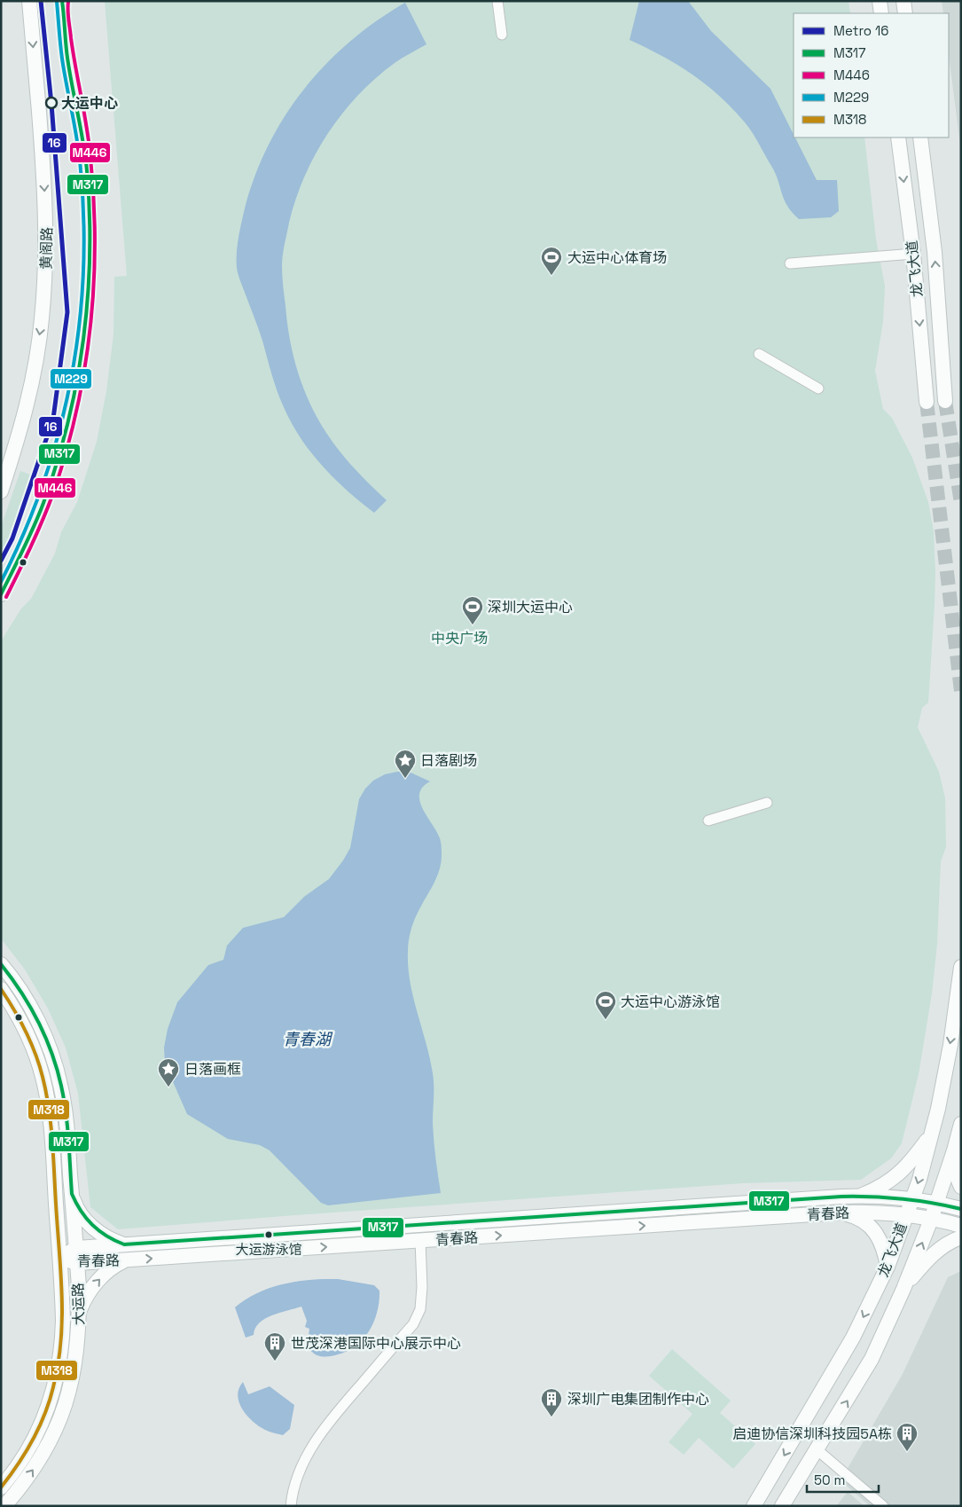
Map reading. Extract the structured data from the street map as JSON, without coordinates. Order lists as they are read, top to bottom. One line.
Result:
{"streets":{"street":["黄阁路","龙飞大道","青春路","大运路"]},"crossings":[["龙飞大道","青春路"],["青春路","大运路"]],"water":["青春湖"],"parks":["中央广场"],"places":{"other":["大运中心","大运游泳馆"],"sports":["大运中心体育场","深圳大运中心","大运中心游泳馆"],"place":["日落剧场","日落画框"],"building":["世茂深港国际中心展示中心","深圳广电集团制作中心","启迪协信深圳科技园5A栋"]},"lines":["metro line 16","transit line M317","transit line M446","transit line M229","transit line M318"],"legend":["Metro 16","M317","M446","M229","M318"],"scale_bar":"50 m"}
